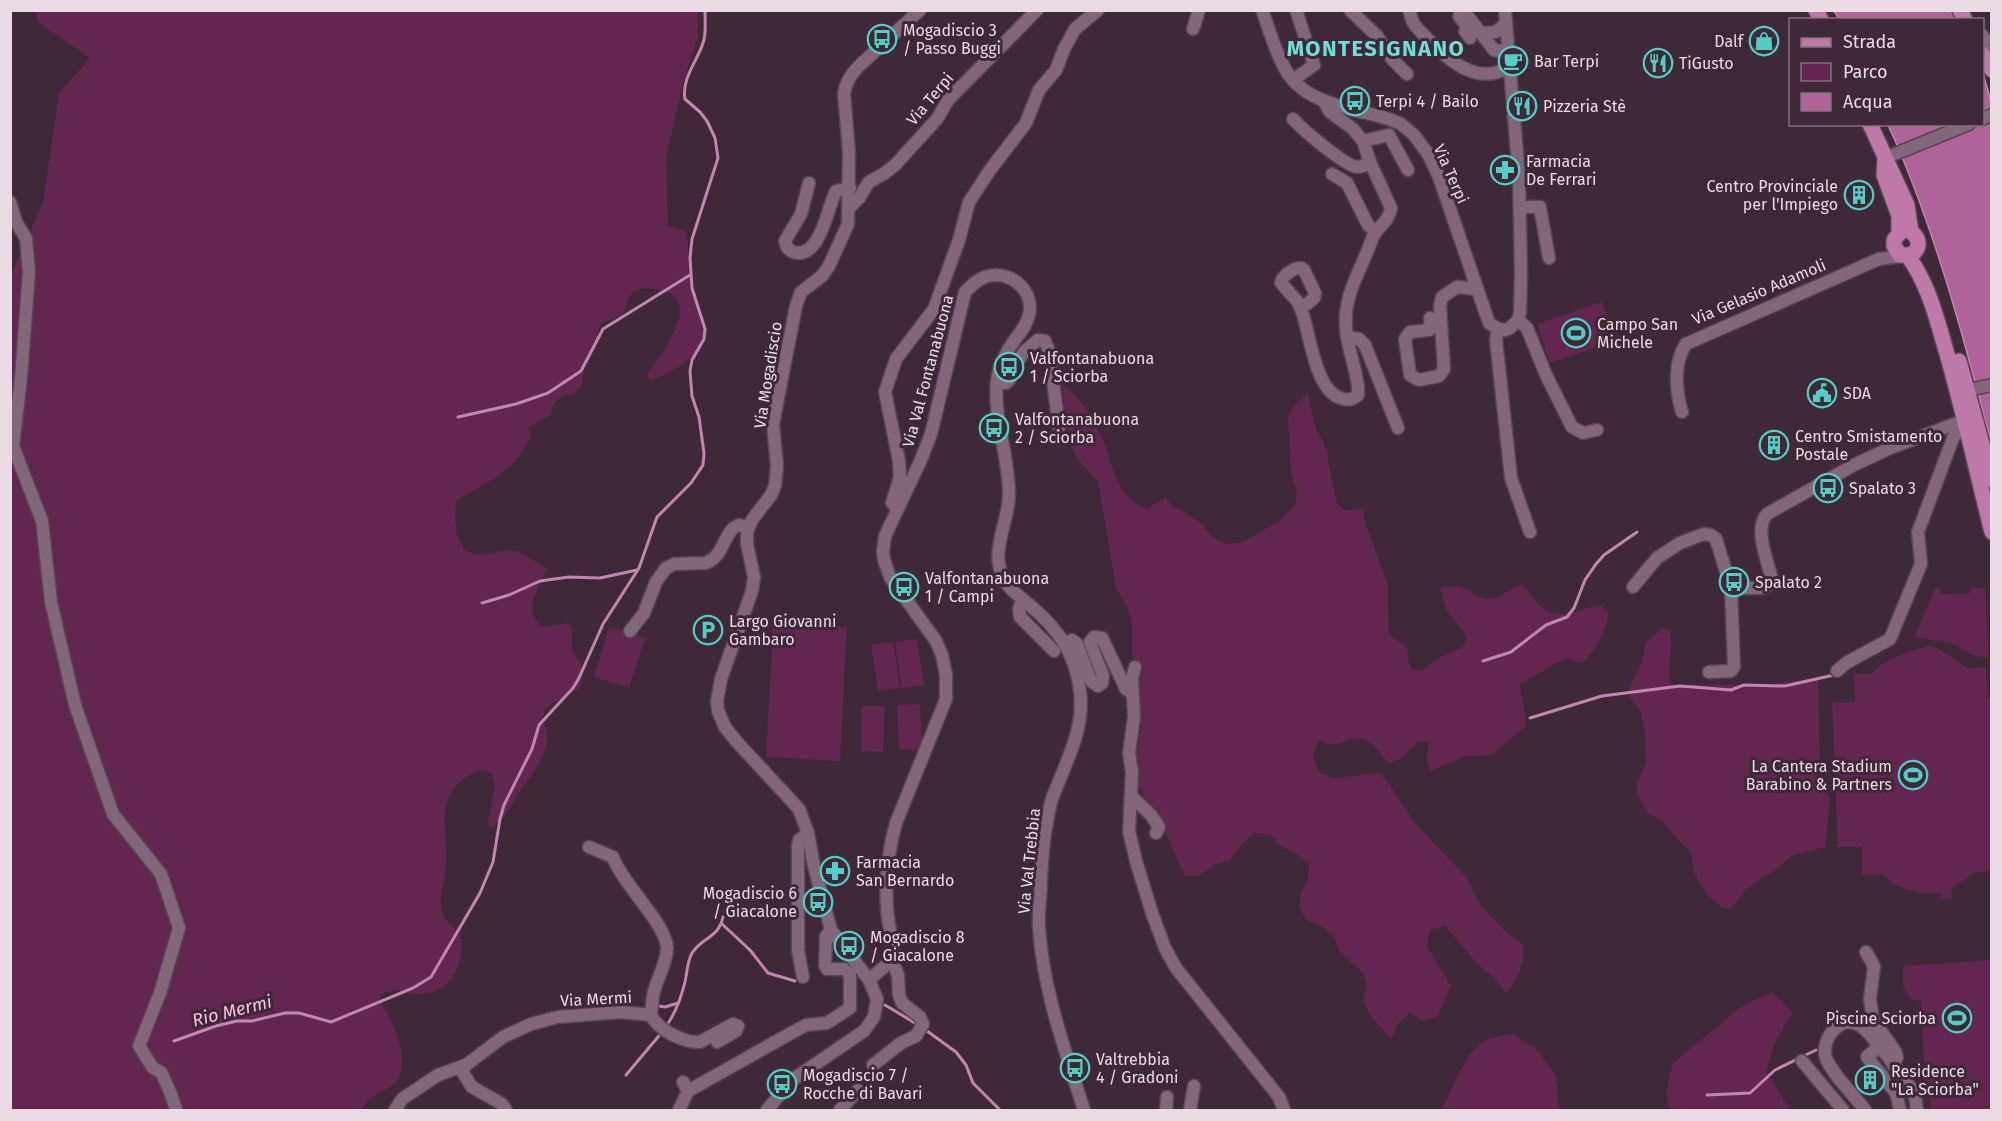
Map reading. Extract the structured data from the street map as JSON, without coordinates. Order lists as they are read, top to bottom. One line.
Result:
{"streets":{"street":["Via Terpi","Via Gelasio Adamoli","Via Val Fontanabuona","Via Mogadiscio","Via Val Trebbia","Via Mermi"]},"crossings":[["Via Terpi","Via Mogadiscio"],["Via Val Fontanabuona","Via Val Trebbia"]],"districts":["MONTESIGNANO"],"water":["Rio Mermi"],"places":{"bus stop":["Mogadiscio 3 / Passo Buggi","Terpi 4 / Bailo","Valfontanabuona 1 / Sciorba","Valfontanabuona 2 / Sciorba","Spalato 3","Spalato 2","Valfontanabuona 1 / Campi","Mogadiscio 6 / Giacalone","Mogadiscio 8 / Giacalone","Valtrebbia 4 / Gradoni","Mogadiscio 7 / Rocche di Bavari"],"shop":["Dalf"],"cafe":["Bar Terpi"],"restaurant":["TiGusto","Pizzeria Stè"],"pharmacy":["Farmacia De Ferrari","Farmacia San Bernardo"],"building":["Centro Provinciale per l'Impiego","Centro Smistamento Postale","Residence \"La Sciorba\""],"sports":["Campo San Michele","La Cantera Stadium Barabino & Partners","Piscine Sciorba"],"public building":["SDA"],"parking":["Largo Giovanni Gambaro"]},"legend":["Strada","Parco","Acqua"]}
